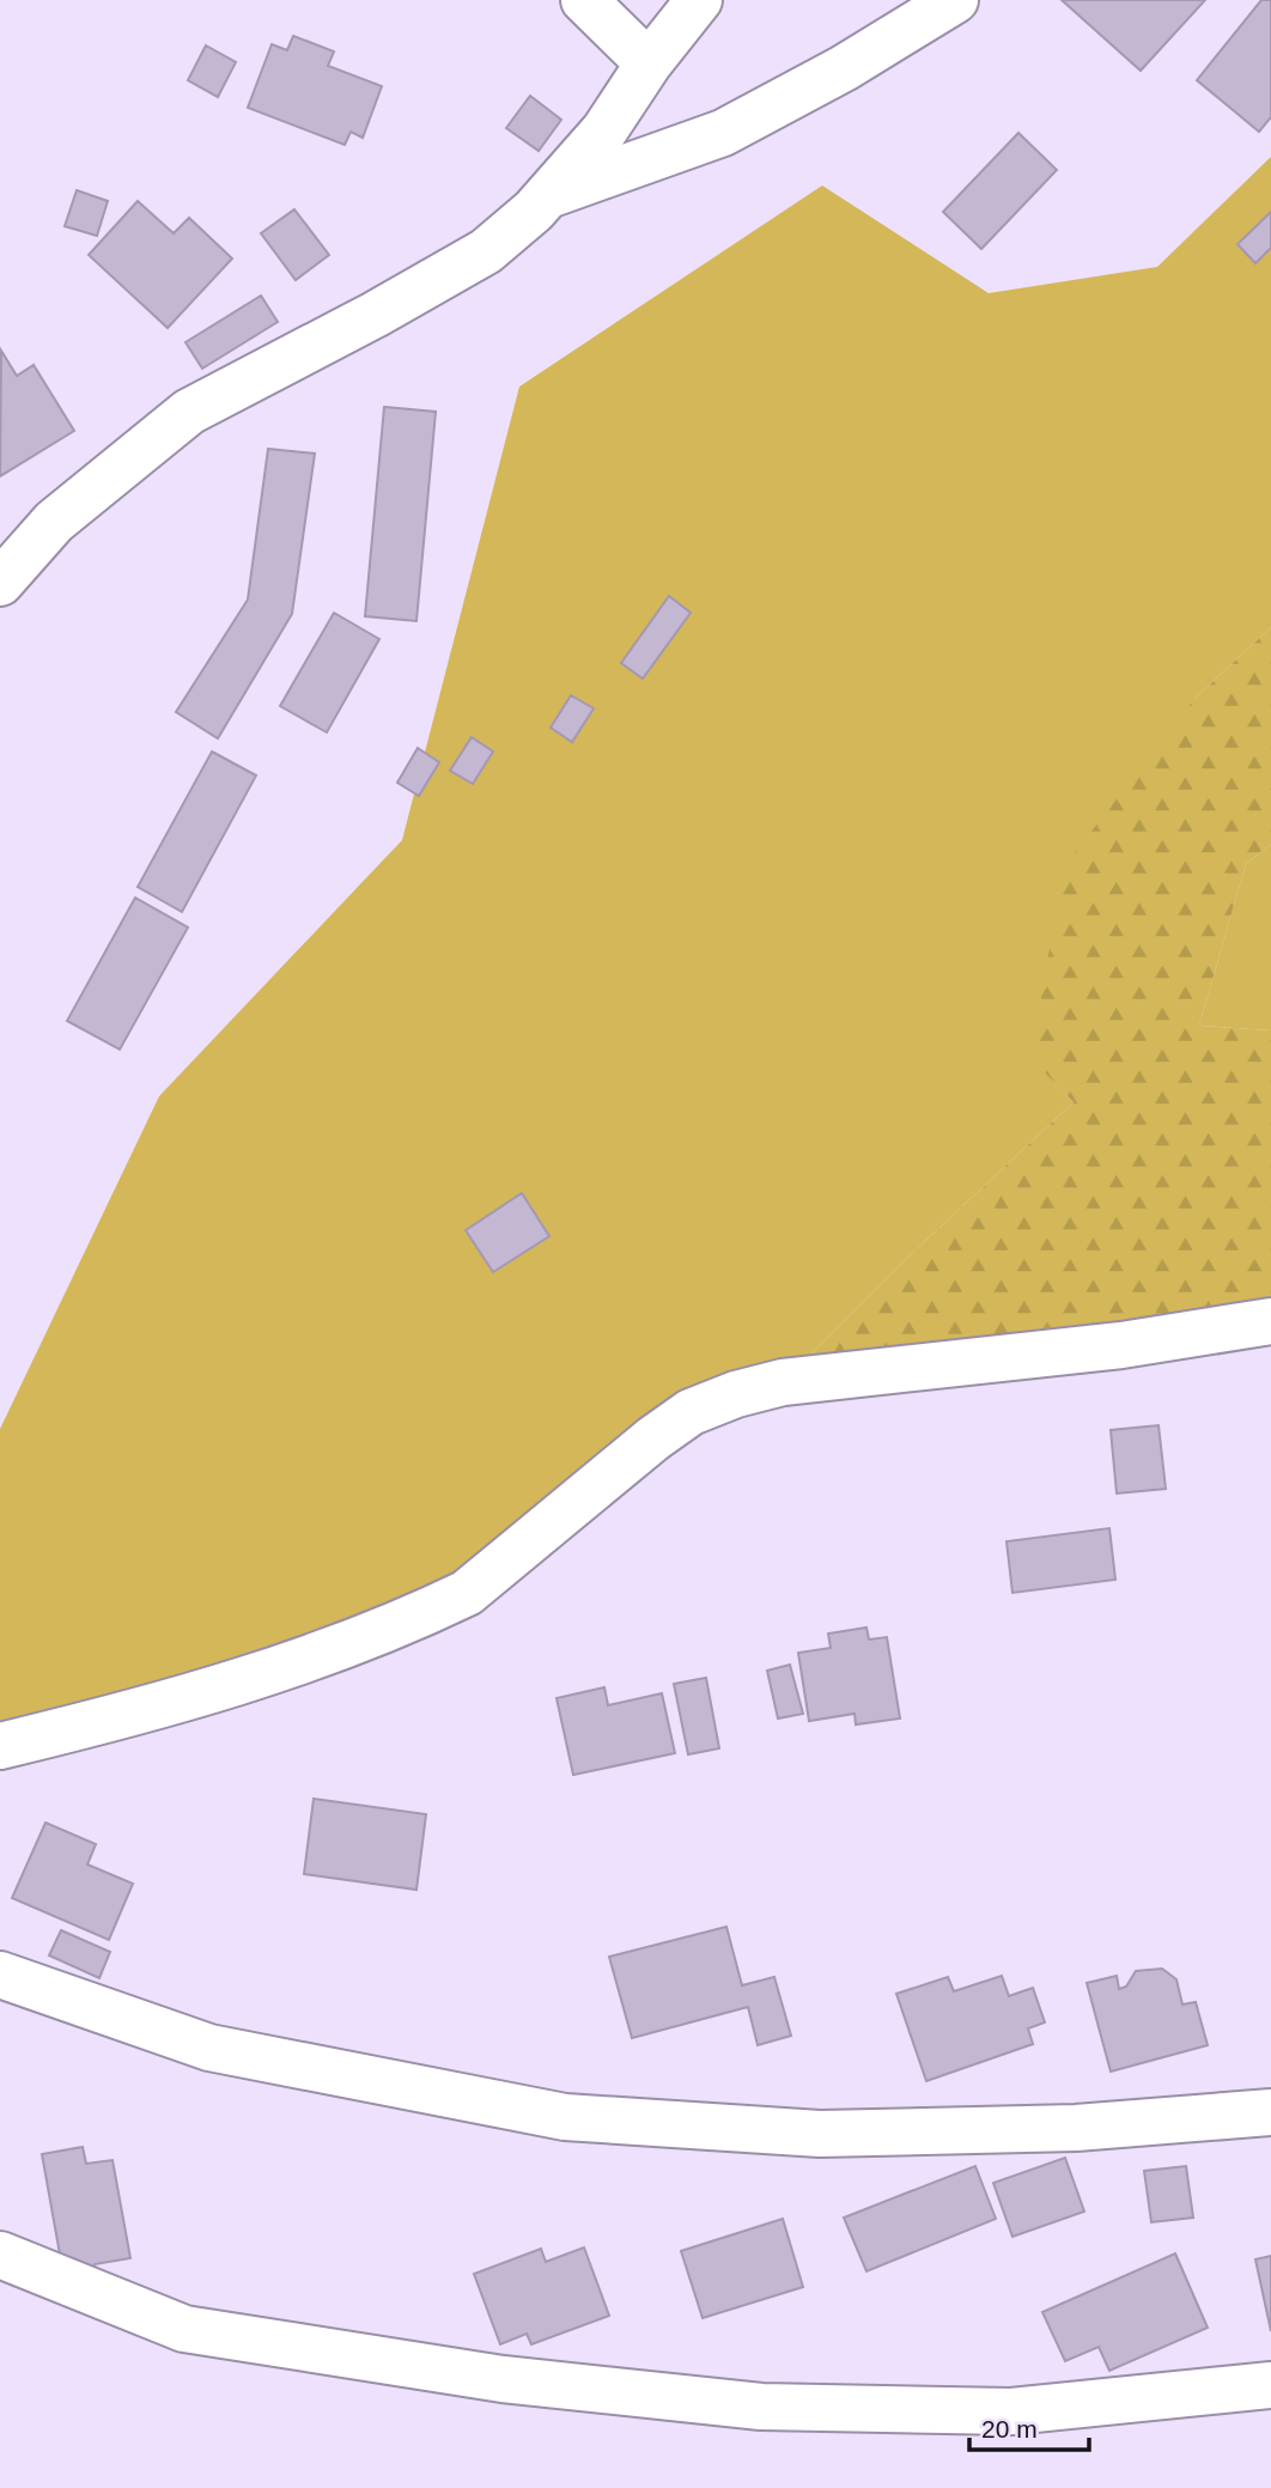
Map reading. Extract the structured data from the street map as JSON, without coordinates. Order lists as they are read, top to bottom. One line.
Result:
{"scale_bar":"20 m"}
